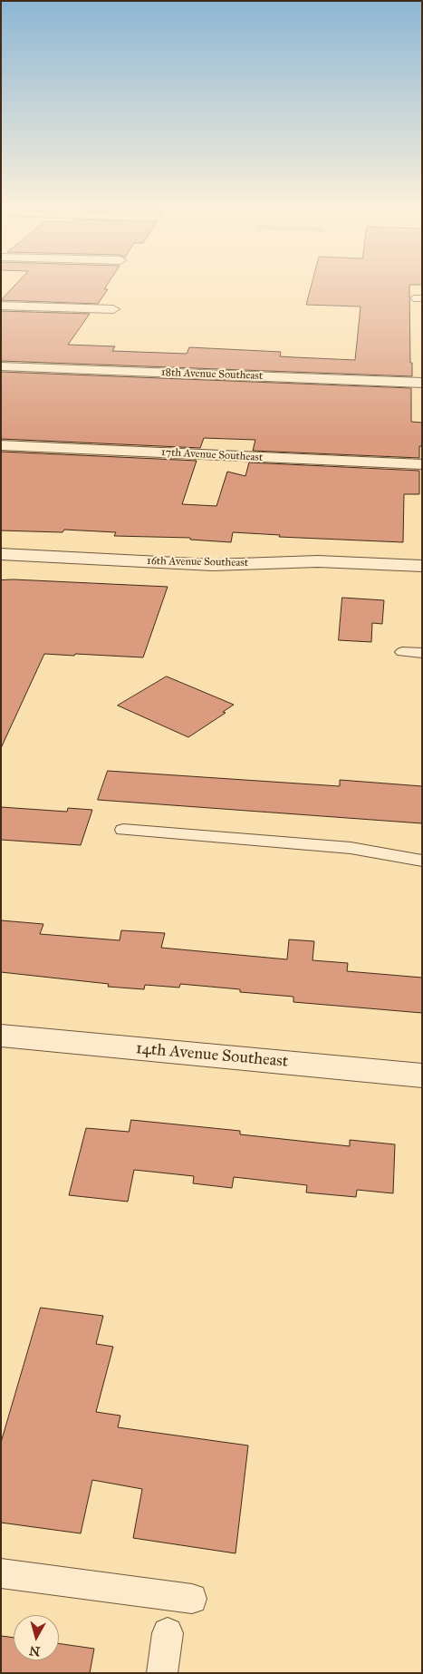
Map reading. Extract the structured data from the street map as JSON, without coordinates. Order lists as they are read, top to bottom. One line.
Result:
{"streets":{"street":["18th Avenue Southeast","17th Avenue Southeast","16th Avenue Southeast","14th Avenue Southeast"]},"north":"bottom"}
